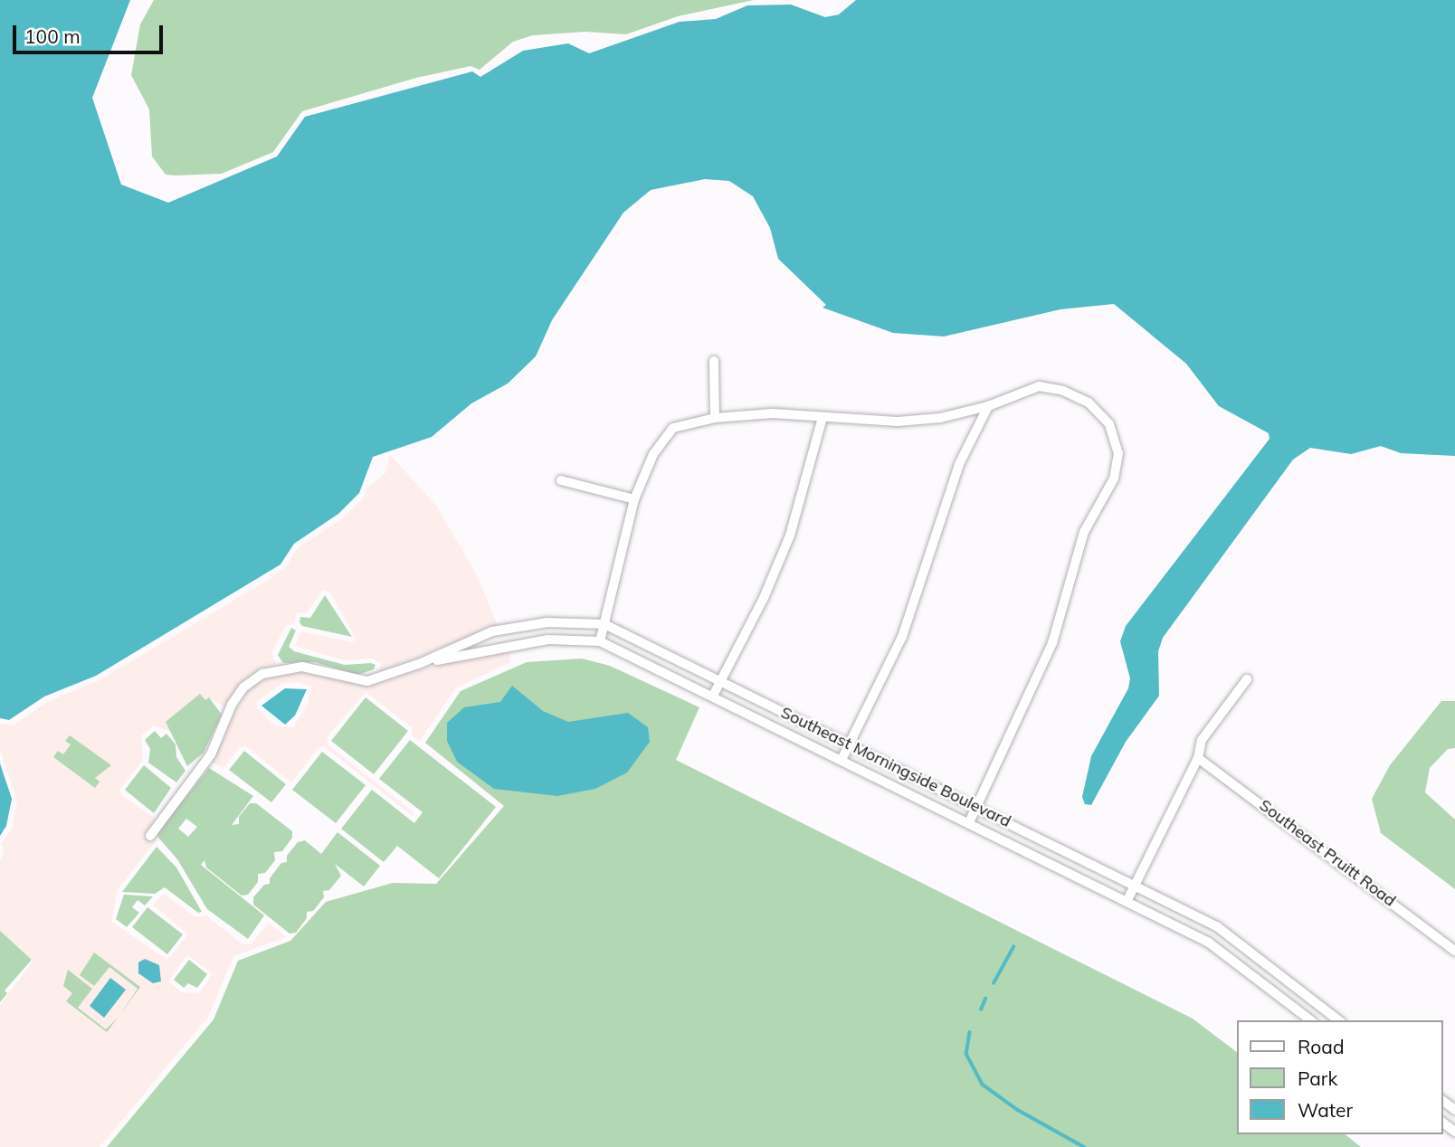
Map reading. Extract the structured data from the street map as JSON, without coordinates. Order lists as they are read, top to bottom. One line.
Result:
{"streets":{"street":["Southeast Morningside Boulevard","Southeast Pruitt Road"]},"legend":["Road","Park","Water"],"scale_bar":"100 m"}
